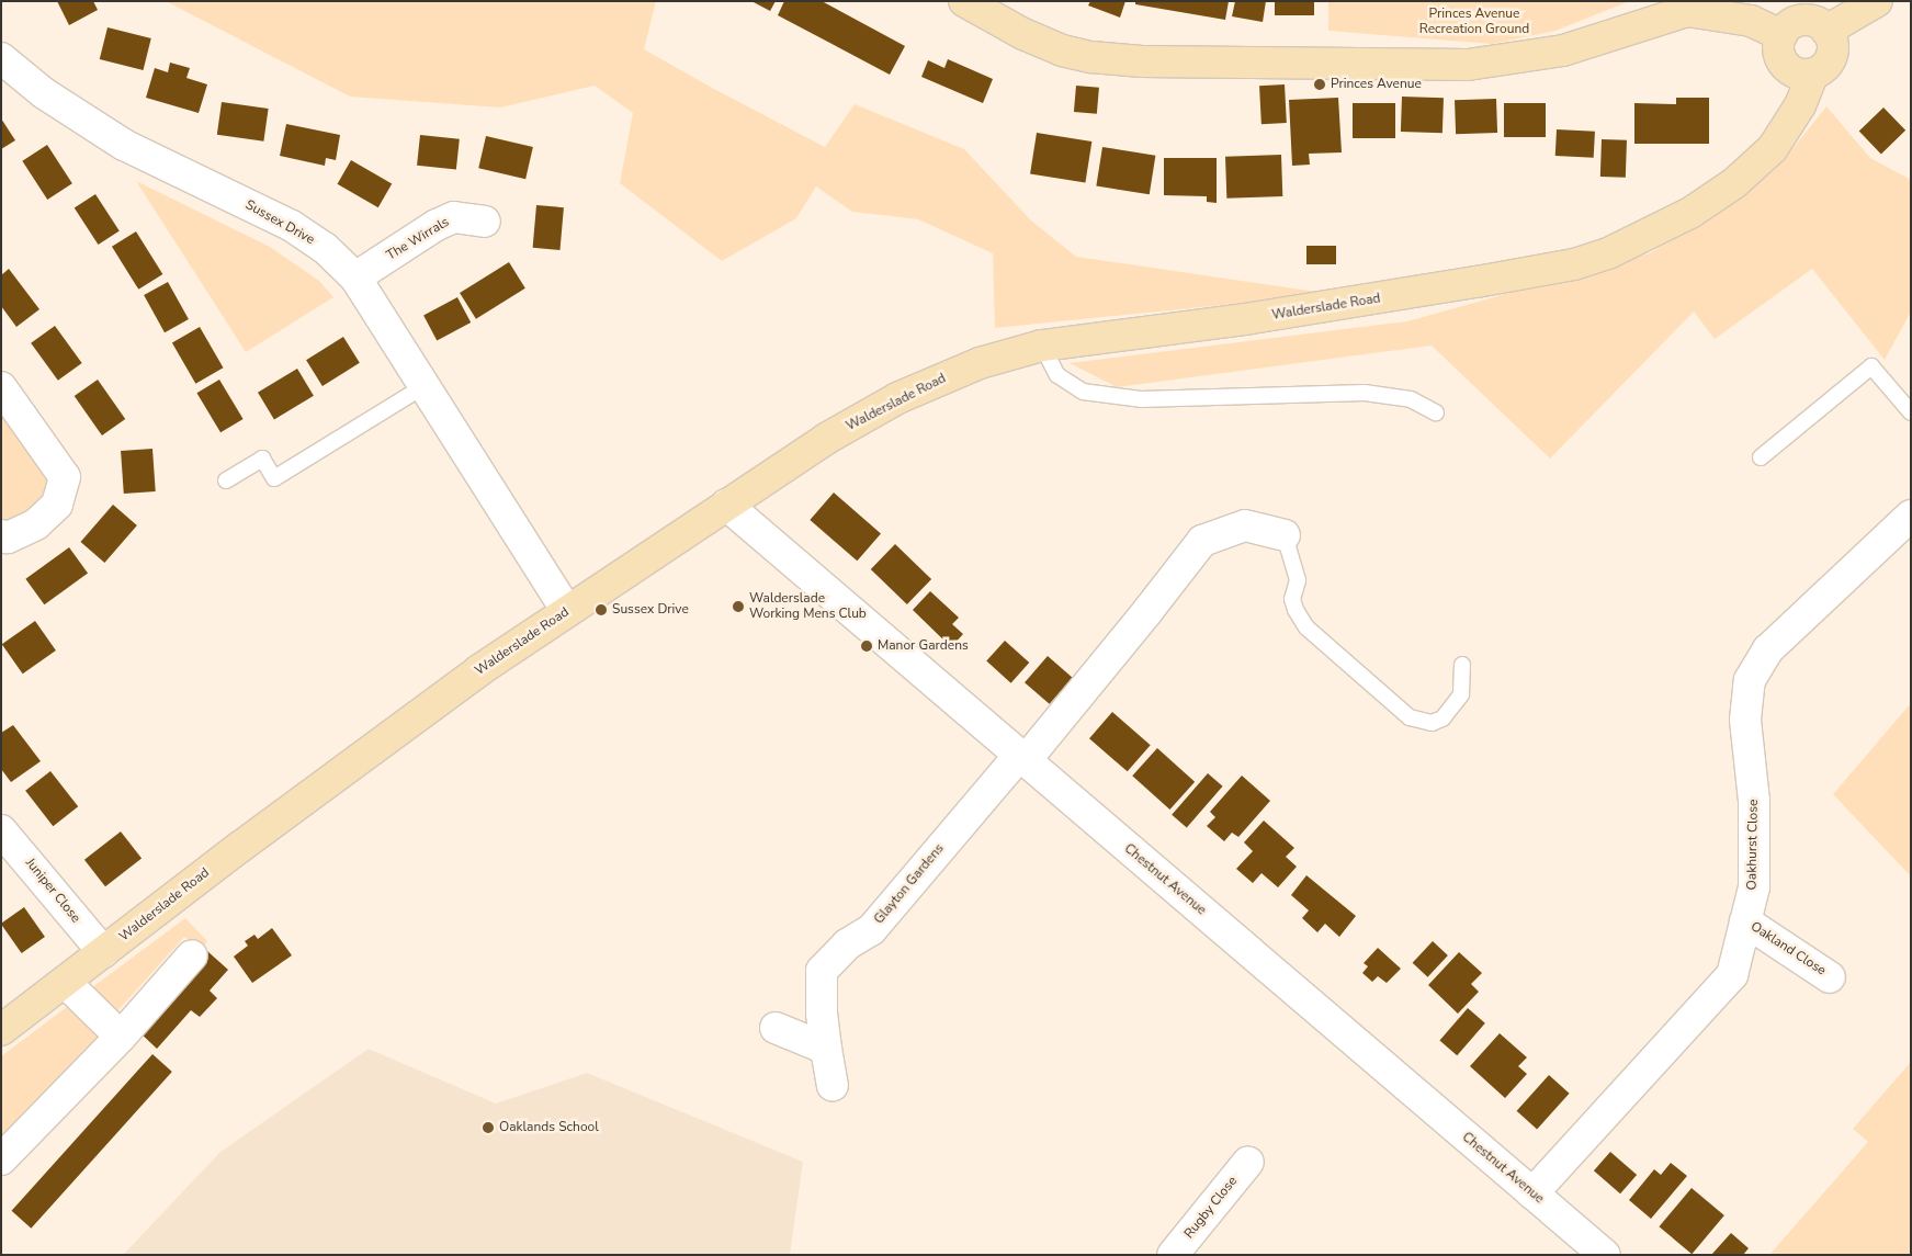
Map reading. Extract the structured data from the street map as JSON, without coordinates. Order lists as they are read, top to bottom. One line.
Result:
{"streets":{"street":["Sussex Drive","The Wirrals","Walderslade Road","Oakhurst Close","Chestnut Avenue","Glayton Gardens","Juniper Close","Oakland Close","Rugby Close"]},"crossings":[["Sussex Drive","The Wirrals"],["Sussex Drive","Walderslade Road"],["Walderslade Road","Chestnut Avenue"],["Walderslade Road","Juniper Close"],["Oakhurst Close","Chestnut Avenue"],["Oakhurst Close","Oakland Close"],["Chestnut Avenue","Glayton Gardens"]],"parks":["Princes Avenue Recreation Ground"],"places":["Princes Avenue","Walderslade Working Mens Club","Sussex Drive","Manor Gardens","Oaklands School"]}
